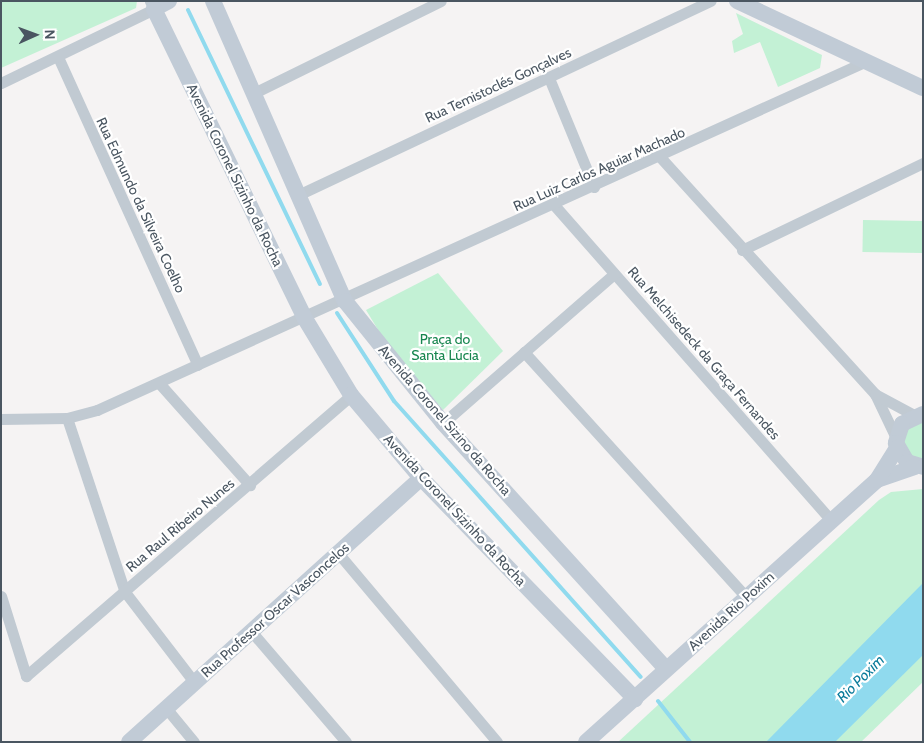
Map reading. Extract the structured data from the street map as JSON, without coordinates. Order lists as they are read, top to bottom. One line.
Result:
{"streets":{"street":["Rua Temistoclés Gonçalves","Rua Luiz Carlos Aguiar Machado","Avenida Coronel Sizinho da Rocha","Rua Edmundo da Silveira Coelho","Rua Melchisedeck da Graça Fernandes","Avenida Coronel Sizino da Rocha","Rua Raul Ribeiro Nunes","Rua Professor Oscar Vasconcelos","Avenida Rio Poxim"]},"crossings":[["Rua Temistoclés Gonçalves","Avenida Coronel Sizino da Rocha"],["Rua Luiz Carlos Aguiar Machado","Avenida Coronel Sizinho da Rocha"],["Rua Luiz Carlos Aguiar Machado","Rua Edmundo da Silveira Coelho"],["Rua Luiz Carlos Aguiar Machado","Rua Melchisedeck da Graça Fernandes"],["Rua Luiz Carlos Aguiar Machado","Avenida Coronel Sizino da Rocha"],["Avenida Coronel Sizinho da Rocha","Rua Raul Ribeiro Nunes"],["Avenida Coronel Sizinho da Rocha","Rua Professor Oscar Vasconcelos"],["Avenida Coronel Sizinho da Rocha","Avenida Rio Poxim"],["Rua Melchisedeck da Graça Fernandes","Avenida Rio Poxim"],["Avenida Coronel Sizino da Rocha","Avenida Rio Poxim"]],"water":["Rio Poxim"],"parks":["Praça do Santa Lúcia"],"north":"right"}
